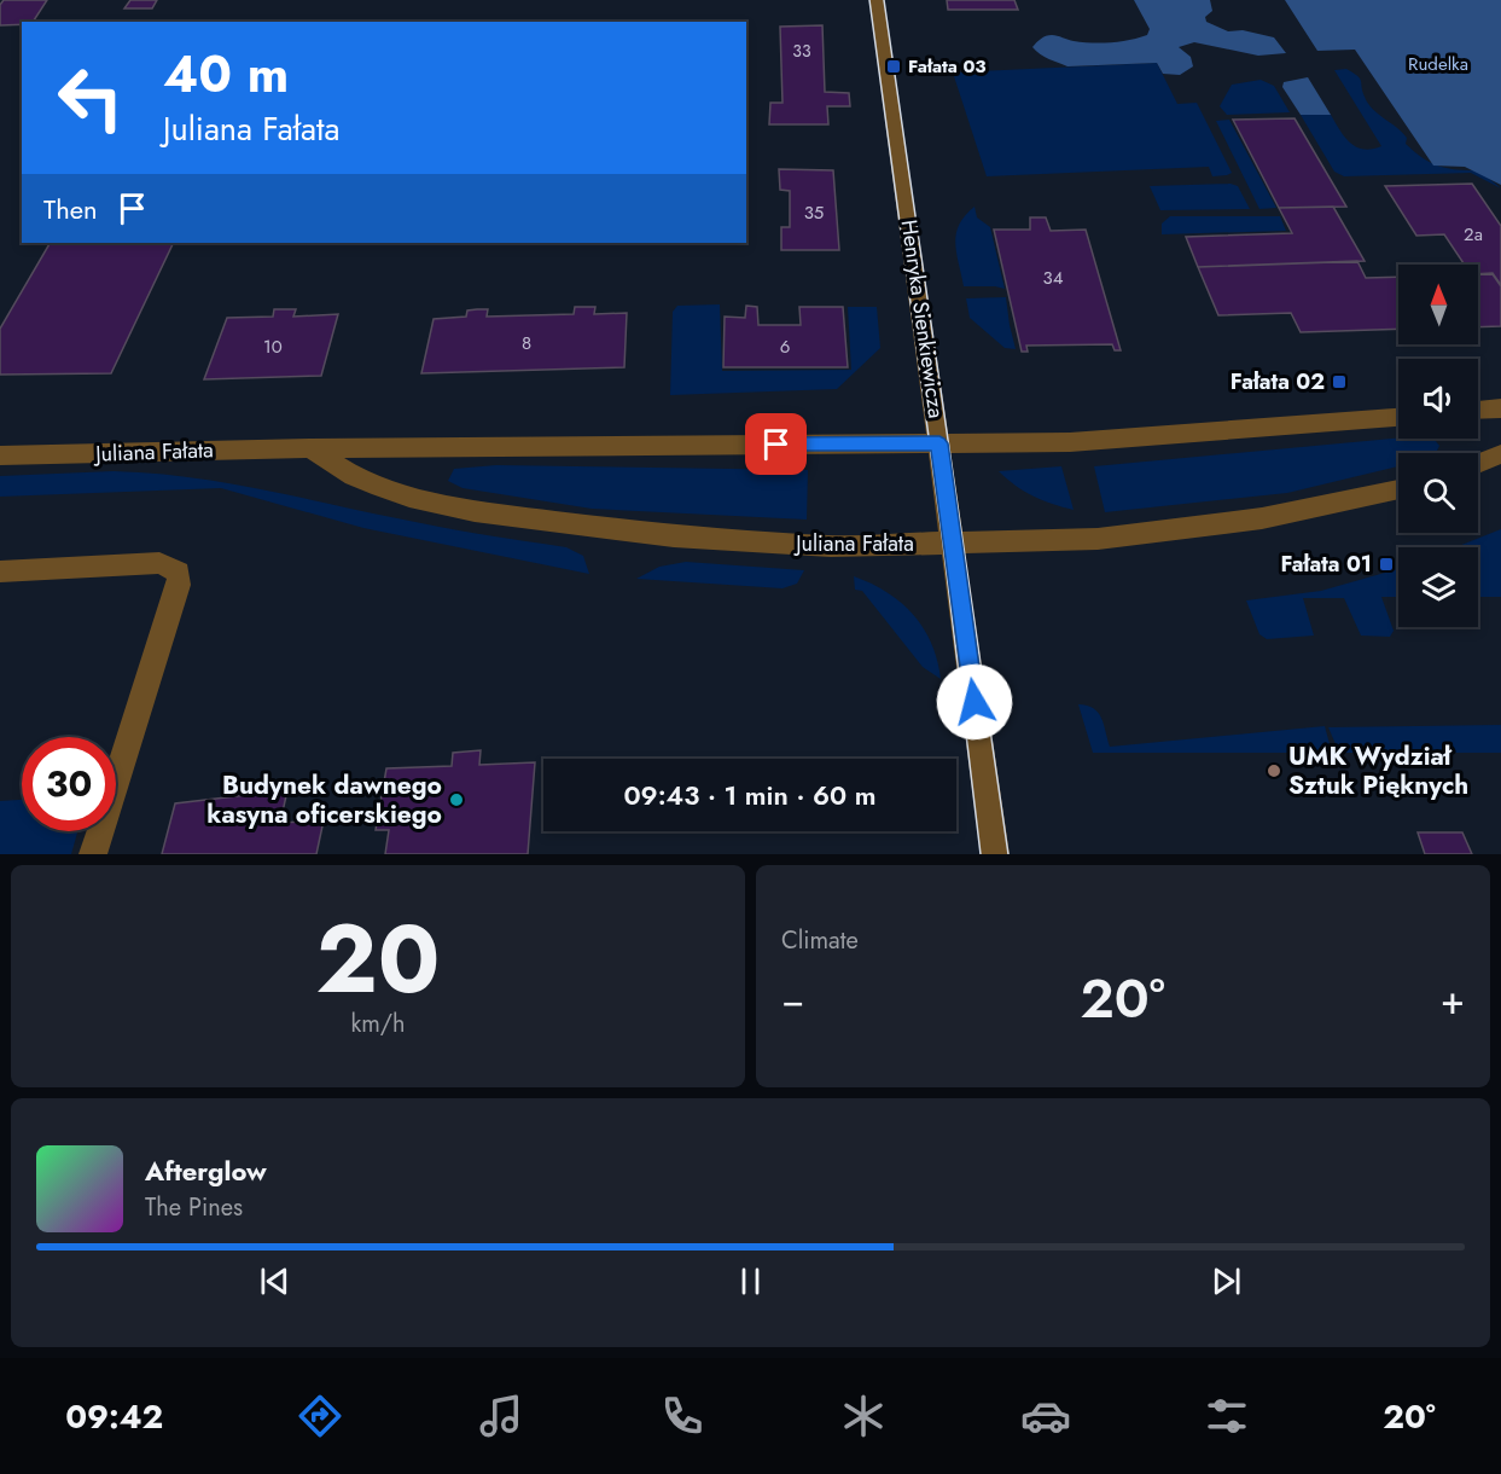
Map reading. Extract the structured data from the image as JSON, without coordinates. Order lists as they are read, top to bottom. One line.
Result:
{"streets":{"street":["Henryka Sienkiewicza","Juliana Fałata"]},"crossings":[["Henryka Sienkiewicza","Juliana Fałata"]],"parks":["Rudelka"],"places":{"transit":["Fałata 03","Fałata 02","Fałata 01"],"other":["UMK Wydział Sztuk Pięknych","Budynek dawnego kasyna oficerskiego"]},"house_numbers":["33","35","2a","34","8","10","6"],"north":"top","page":{"turn":["40 m","Juliana Fałata"],"then":"Then","limit":"30","trip":"09:43 · 1 min · 60 m","tile":[["20","km/h"],"Climate"],"heat":["−","20°","+"],"song":["Afterglow","The Pines"],"tabs":["09:42","20°"]}}
